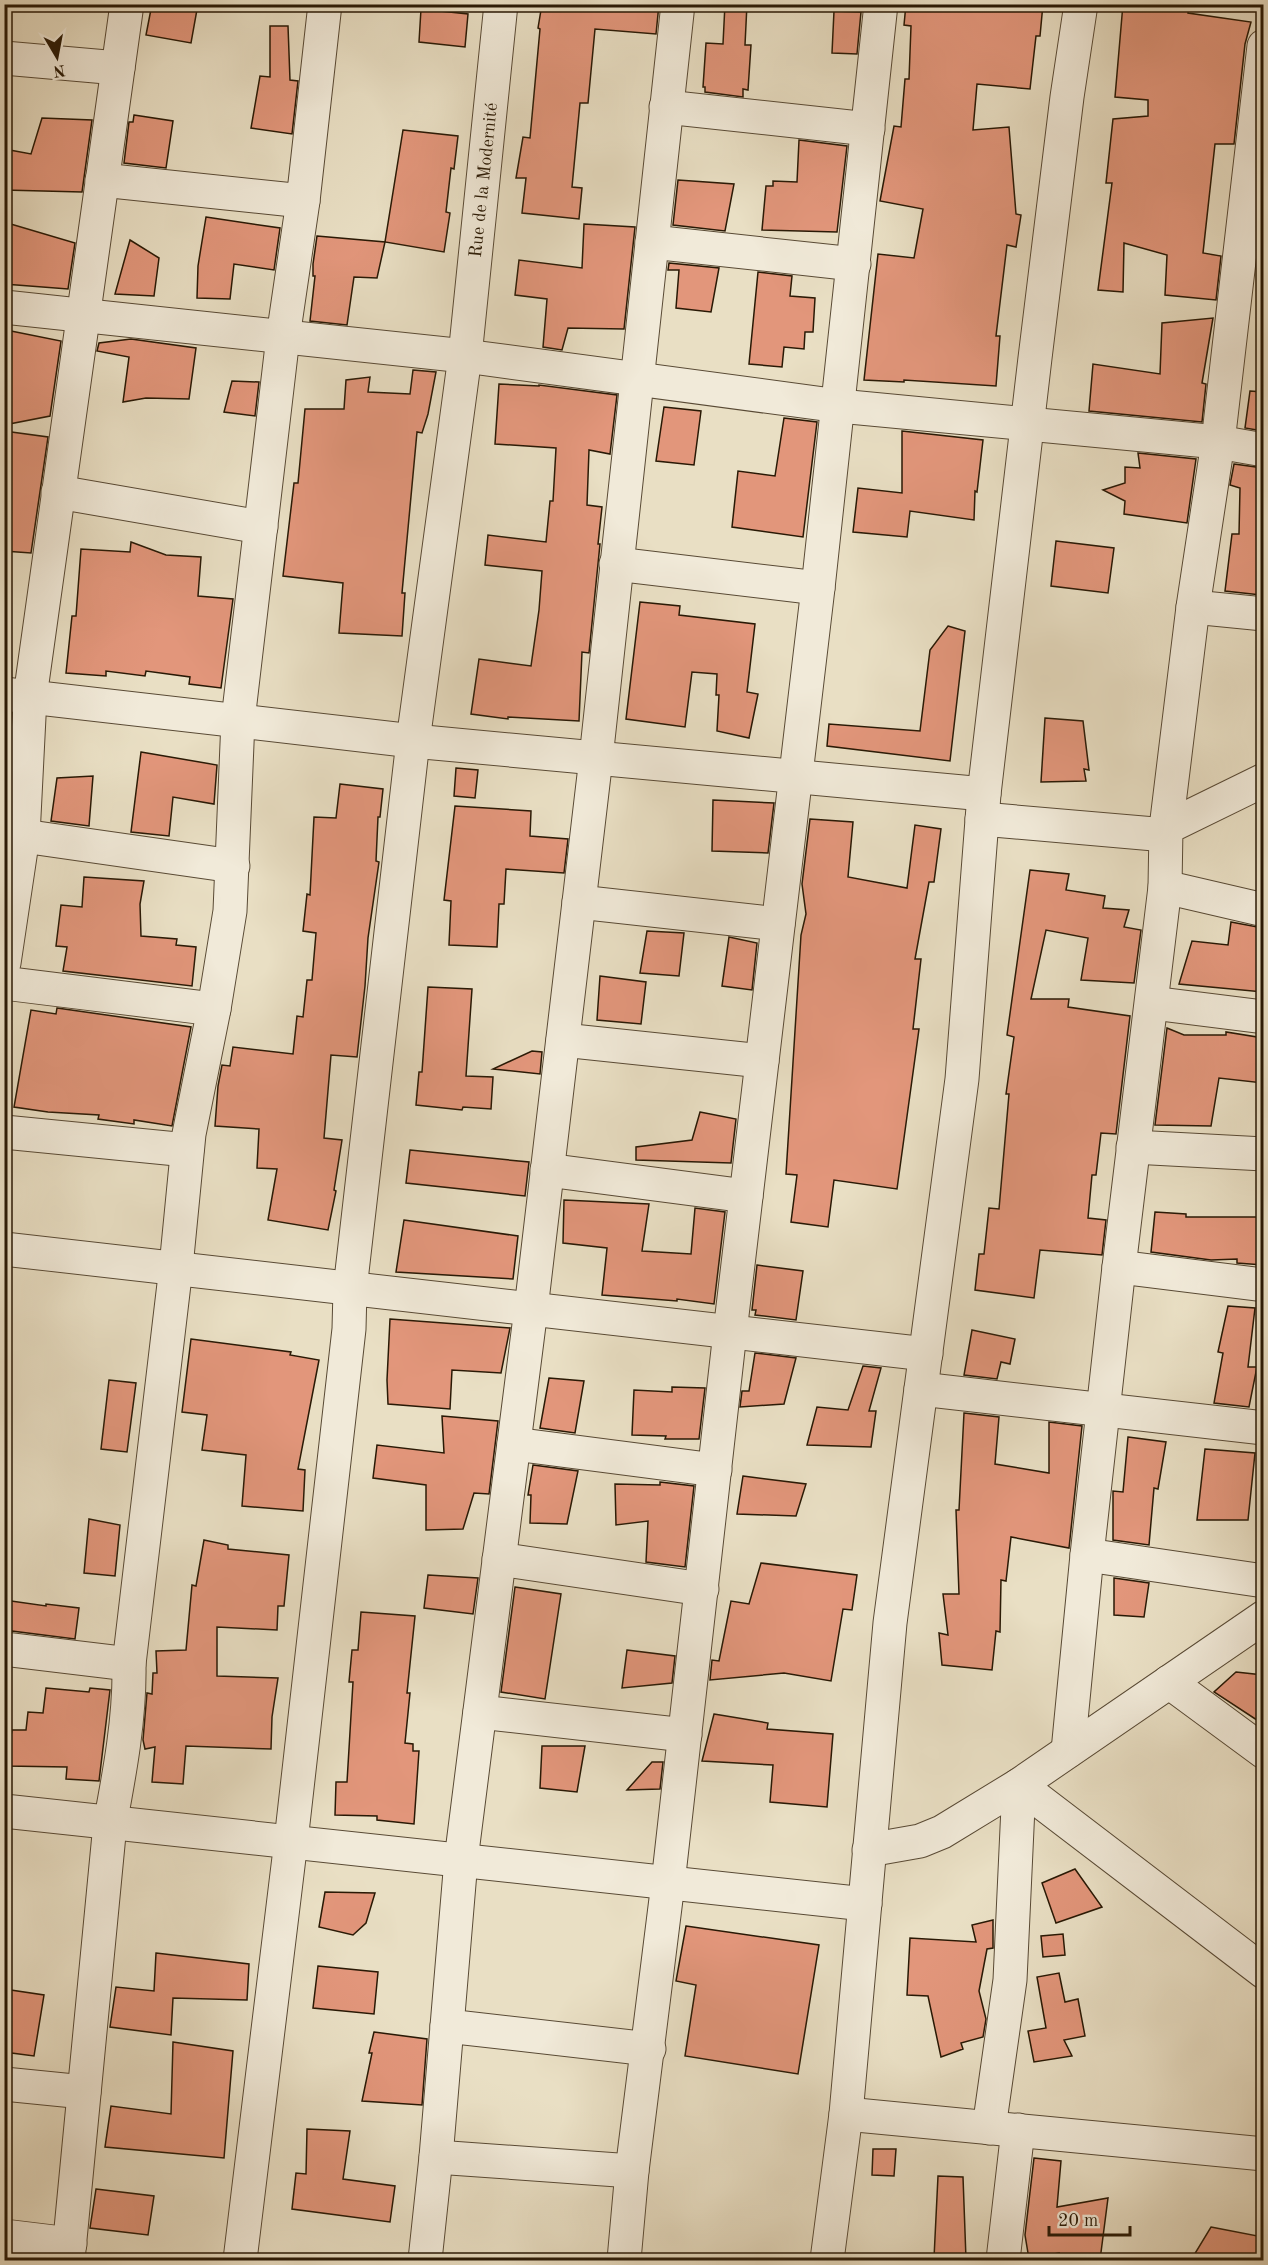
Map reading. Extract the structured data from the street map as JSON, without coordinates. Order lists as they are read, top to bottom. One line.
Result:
{"streets":{"street":["Rue de la Modernité"]},"scale_bar":"20 m","north":"bottom"}
